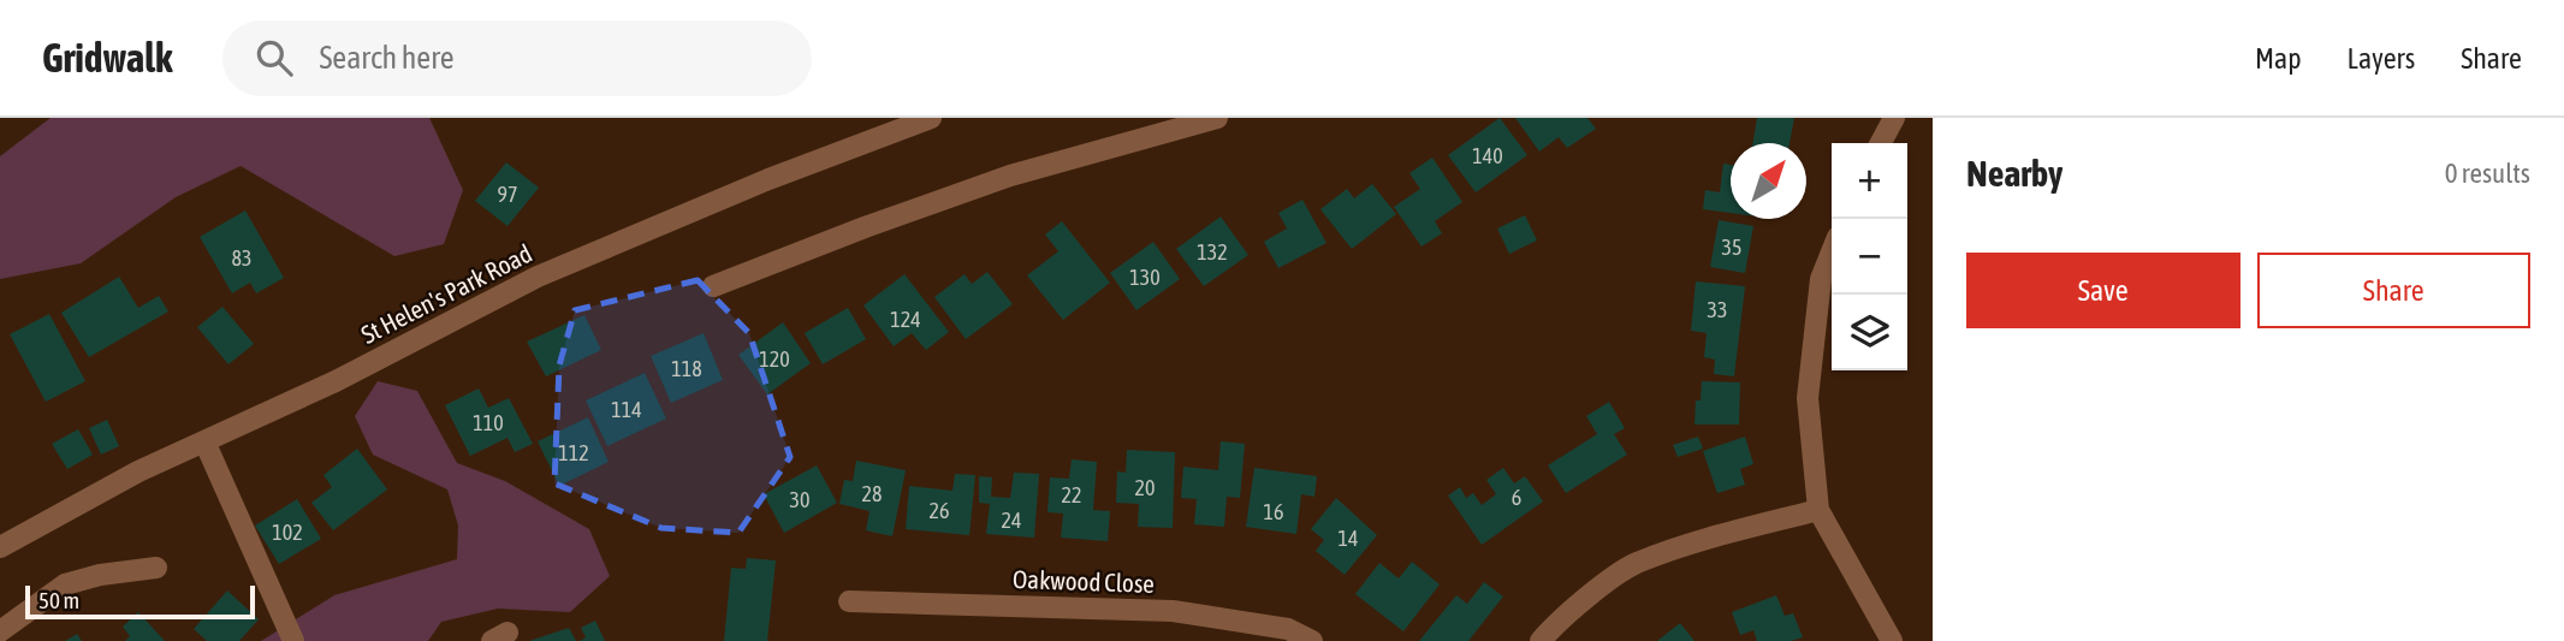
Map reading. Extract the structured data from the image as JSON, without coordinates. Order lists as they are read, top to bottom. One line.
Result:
{"streets":{"street":["St Helen's Park Road","Oakwood Close"]},"house_numbers":["140","97","35","132","83","130","33","124","120","118","114","110","112","20","28","22","6","30","26","16","24","102","14"],"scale_bar":"50 m","north":"top right","page":{"header":"Gridwalk","search":"Search here","nav":["Map","Layers","Share"],"heading":["Nearby","0 results"],"map_buttons":["+","−"],"buttons":["Save","Share"],"scale":"50 m"}}
